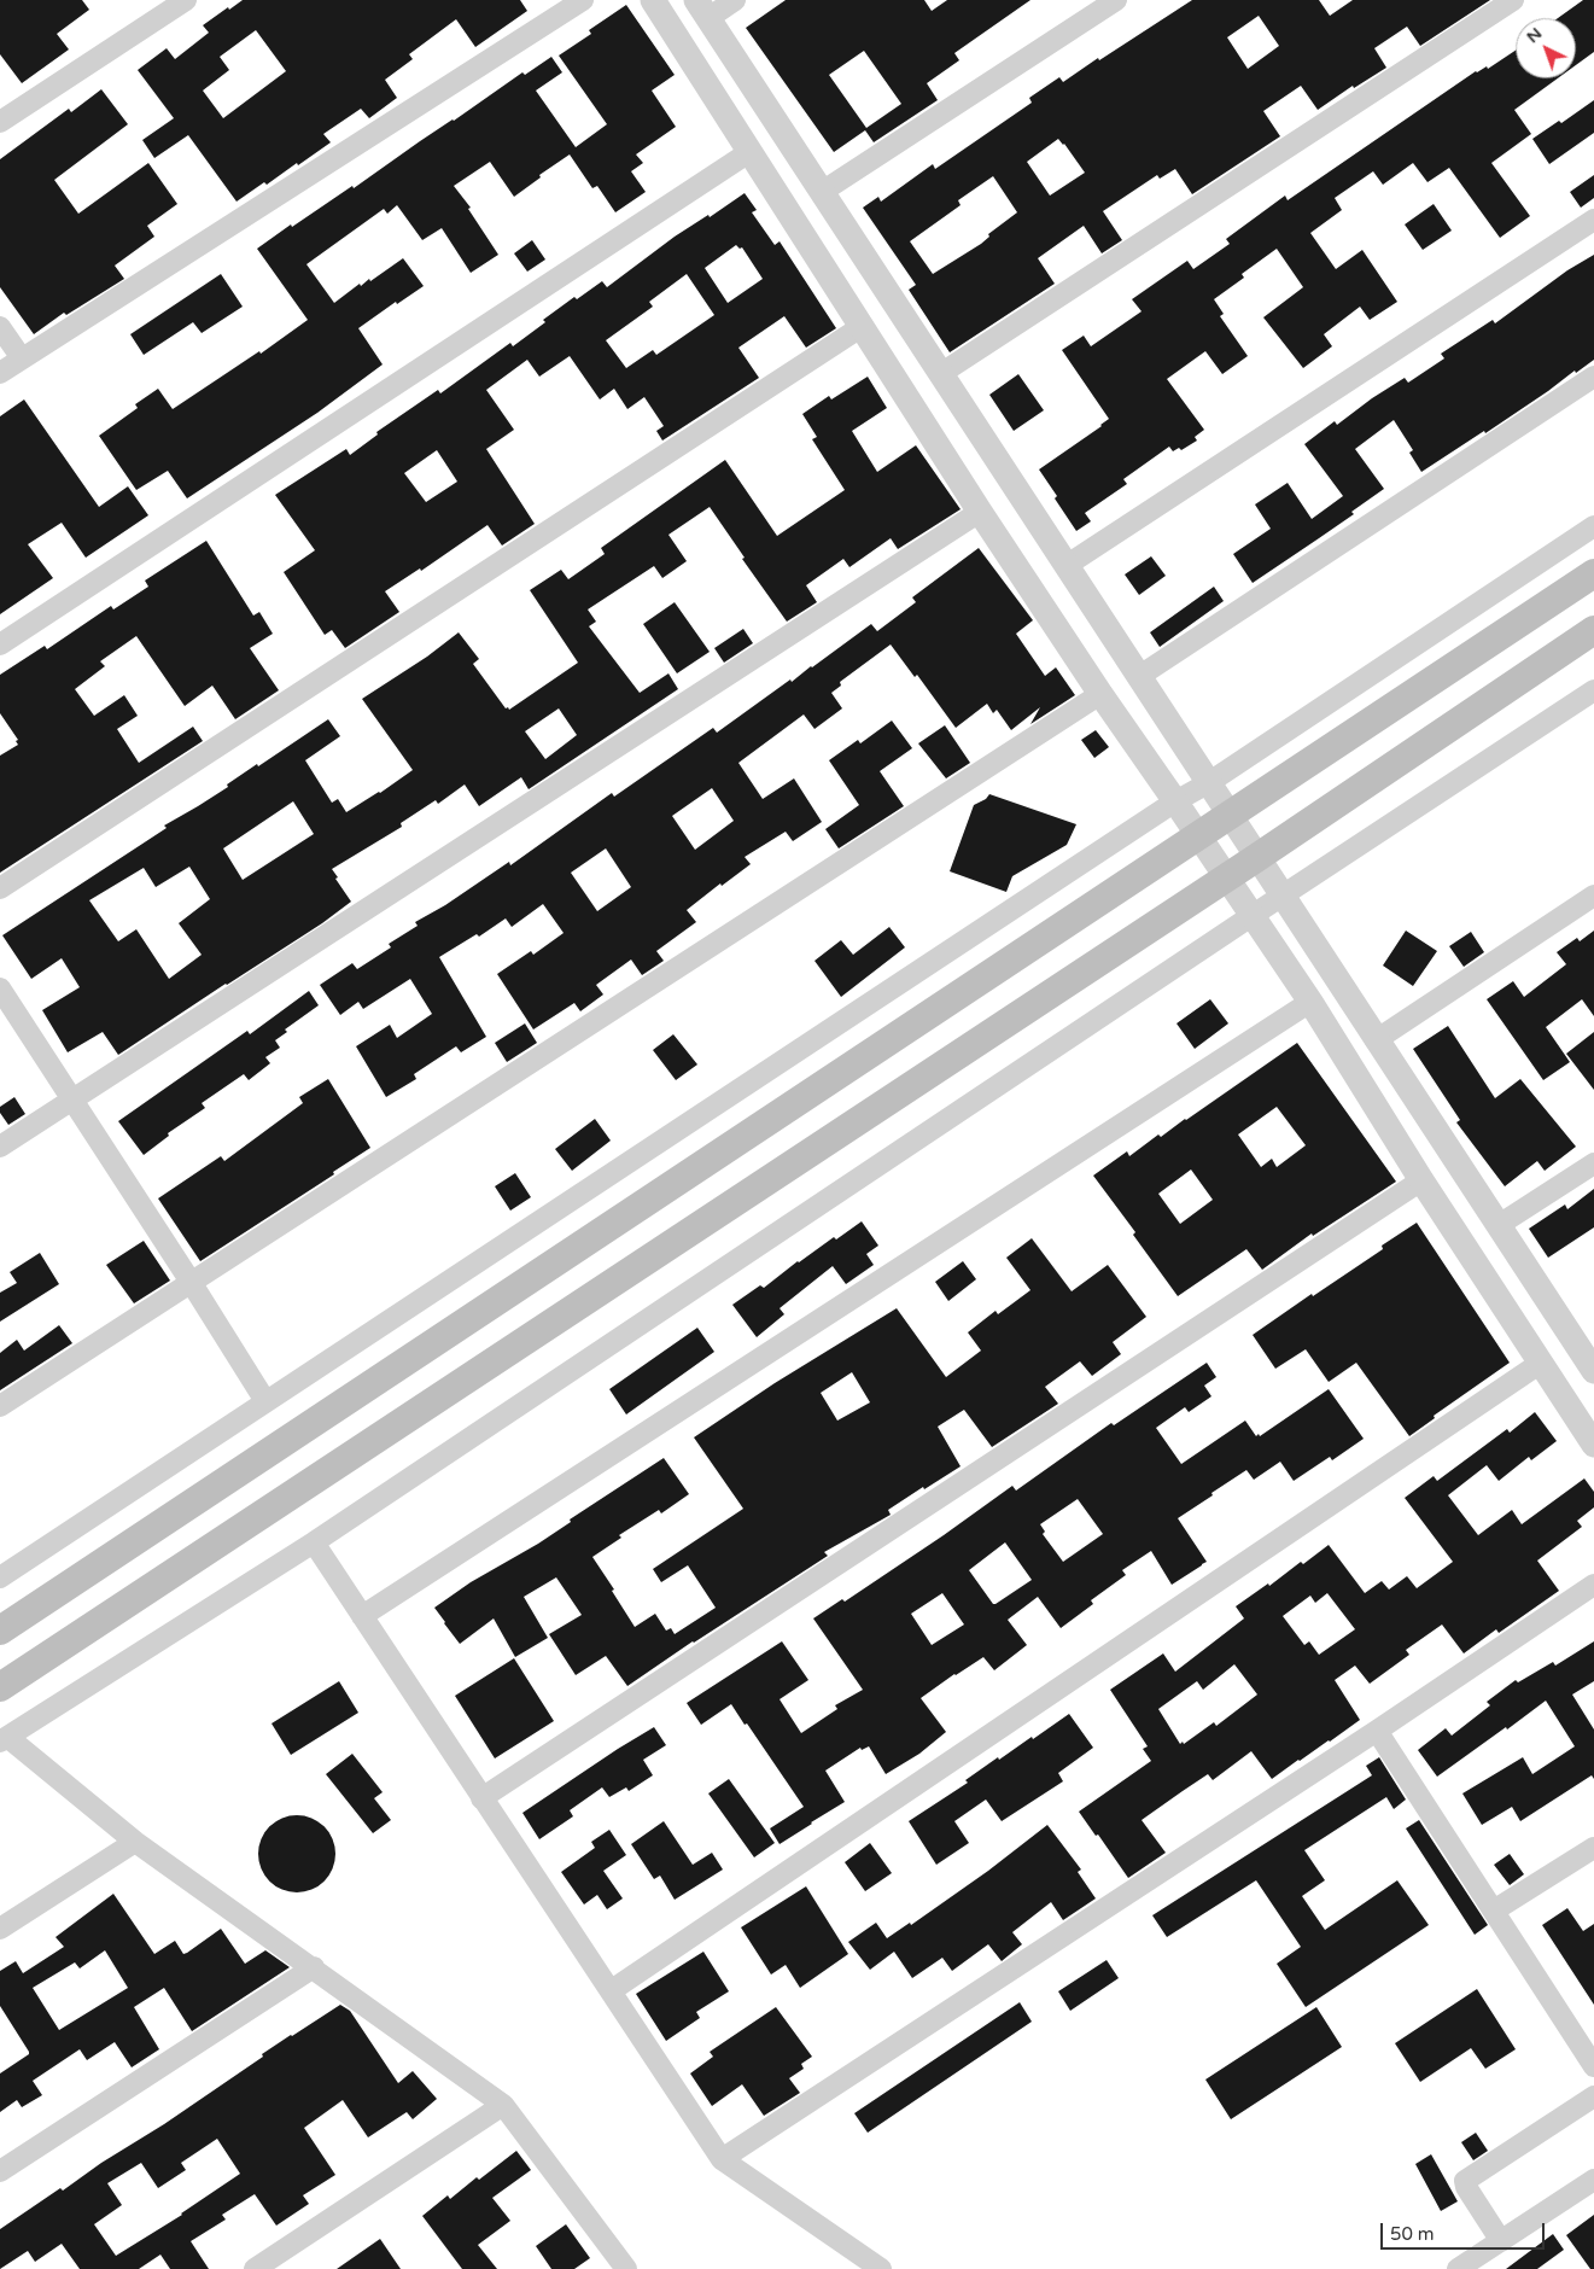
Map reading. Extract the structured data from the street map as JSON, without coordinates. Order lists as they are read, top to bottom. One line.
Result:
{"scale_bar":"50 m","north":"top left"}
